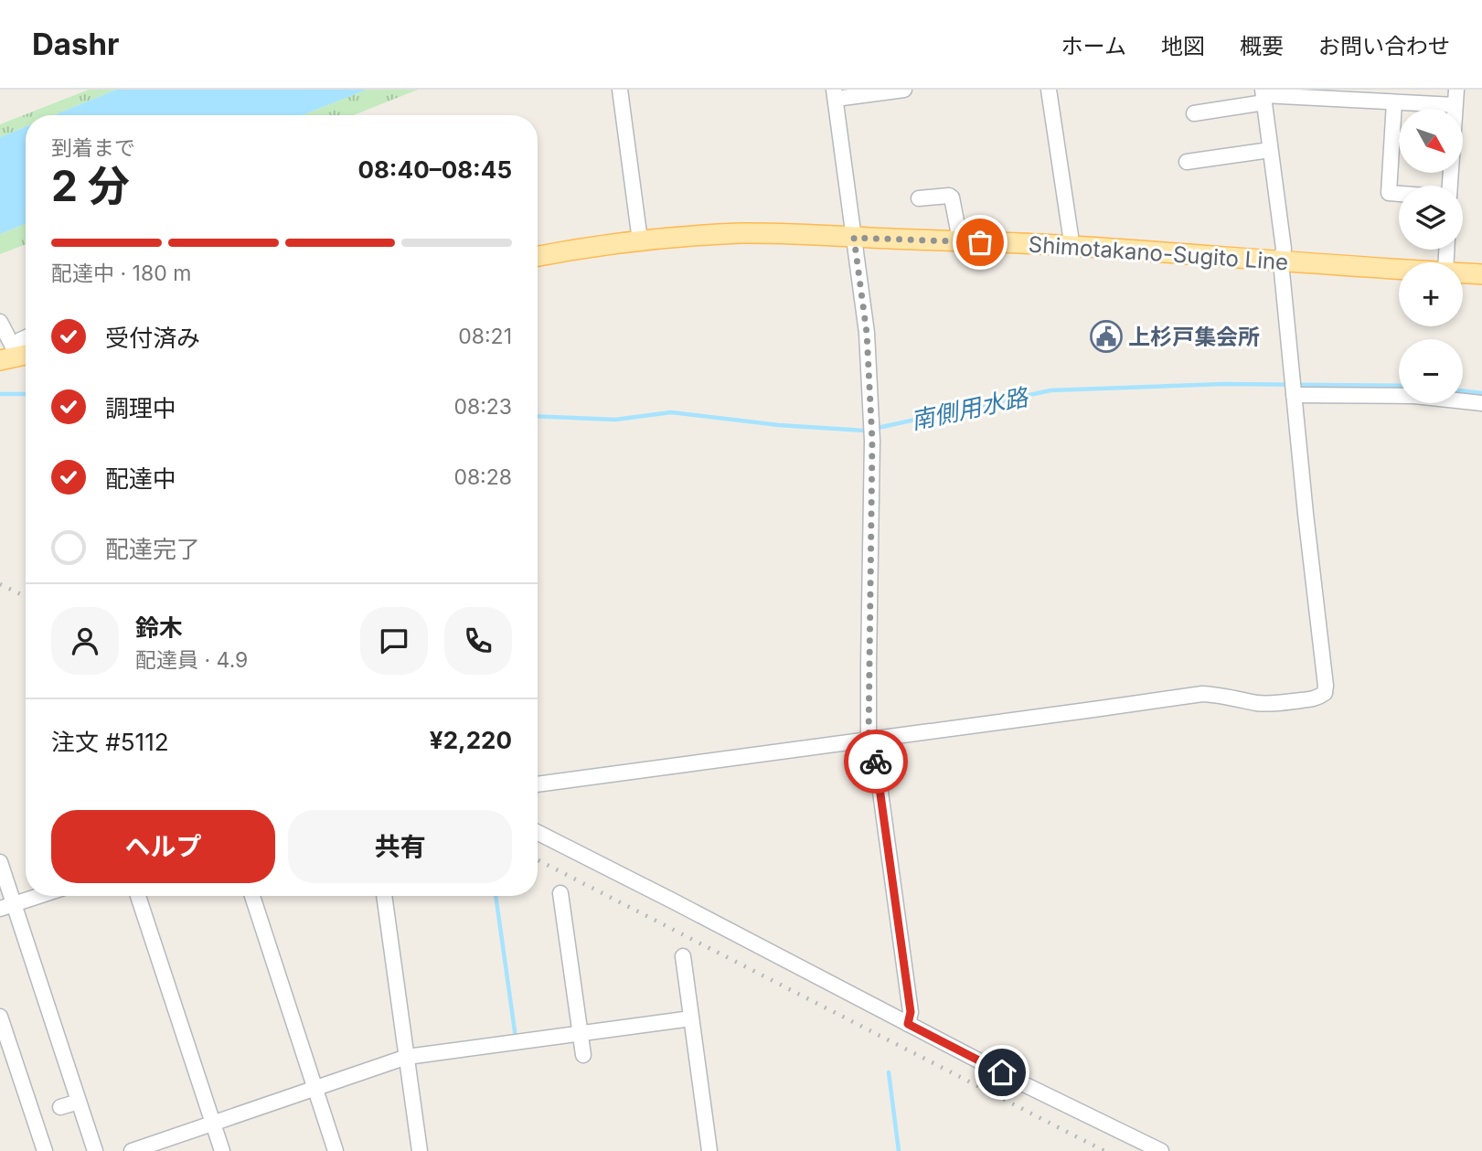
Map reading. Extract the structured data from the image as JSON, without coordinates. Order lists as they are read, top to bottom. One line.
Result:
{"streets":{"main road":["Shimotakano-Sugito Line"]},"water":["南側用水路"],"places":{"public building":["上杉戸集会所"]},"north":"bottom right","page":{"header":"Dashr","nav":["ホーム","地図","概要","お問い合わせ"],"map_buttons":["+","−"],"heading":["2 分","到着まで","08:40–08:45"],"panel":["鈴木","配達員 · 4.9","注文 #5112","¥2,220"],"bar":"配達中 · 180 m","list":[["受付済み","08:21"],["調理中","08:23"],["配達中","08:28"],"配達完了"],"buttons":["ヘルプ","共有"]}}
